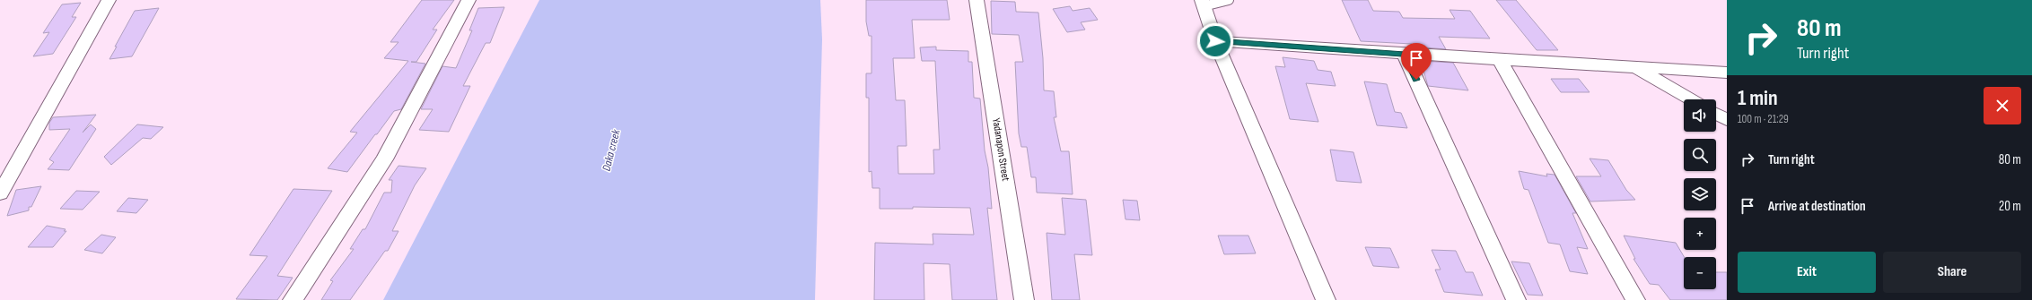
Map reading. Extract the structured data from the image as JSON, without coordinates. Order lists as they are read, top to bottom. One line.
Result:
{"streets":{"street":["Yadanapon Street"]},"water":["Daka creek"],"page":{"turn":["80 m","Turn right"],"heading":["1 min","100 m · 21:29"],"map_buttons":["+","−"],"list":[{"name":"Turn right","value":"80 m"},{"name":"Arrive at destination","value":"20 m"}],"buttons":["Exit","Share"]}}
